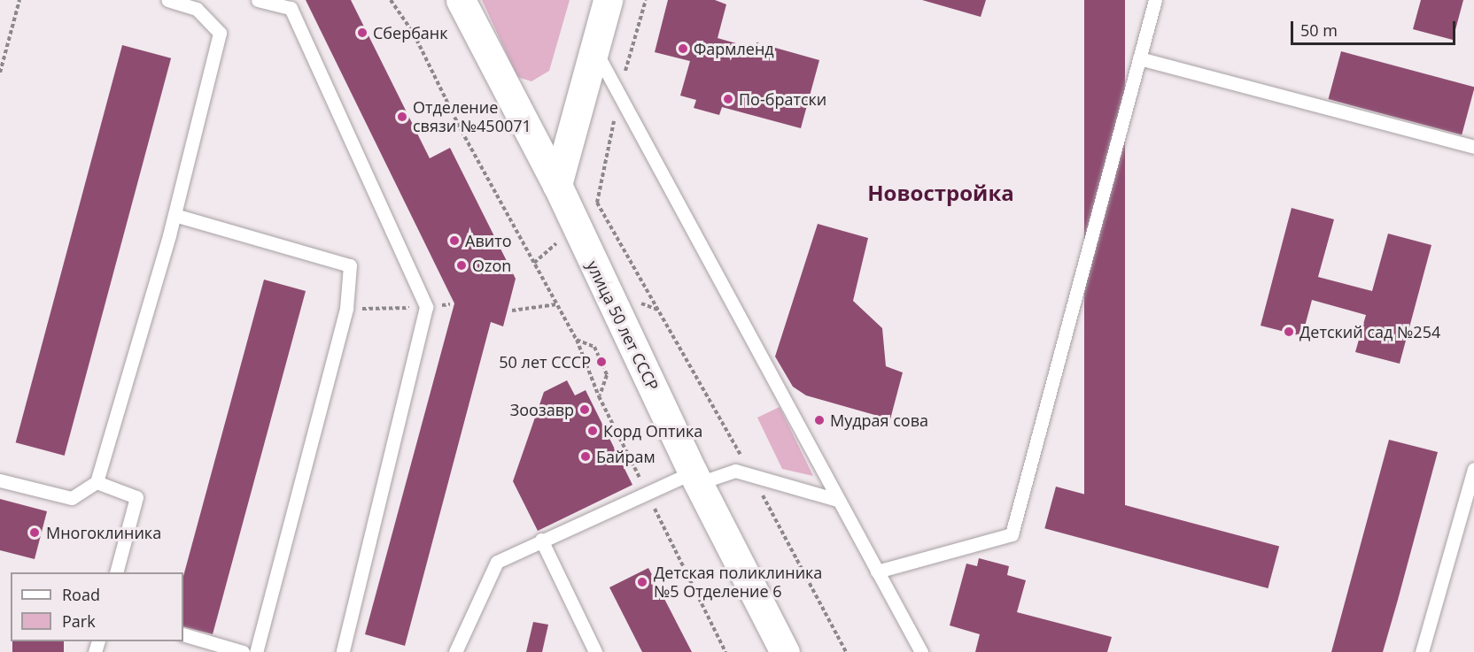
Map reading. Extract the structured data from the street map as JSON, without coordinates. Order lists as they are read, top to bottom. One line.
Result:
{"streets":{"main road":["улица 50 лет СССР"]},"districts":["Новостройка"],"places":["Сбербанк","Фармленд","По-братски","Отделение связи №450071","Авито","Ozon","Детский сад №254","50 лет СССР","Зоозавр","Мудрая сова","Корд Оптика","Байрам","Многоклиника","Детская поликлиника №5 Отделение 6"],"legend":["Road","Park"],"scale_bar":"50 m"}
